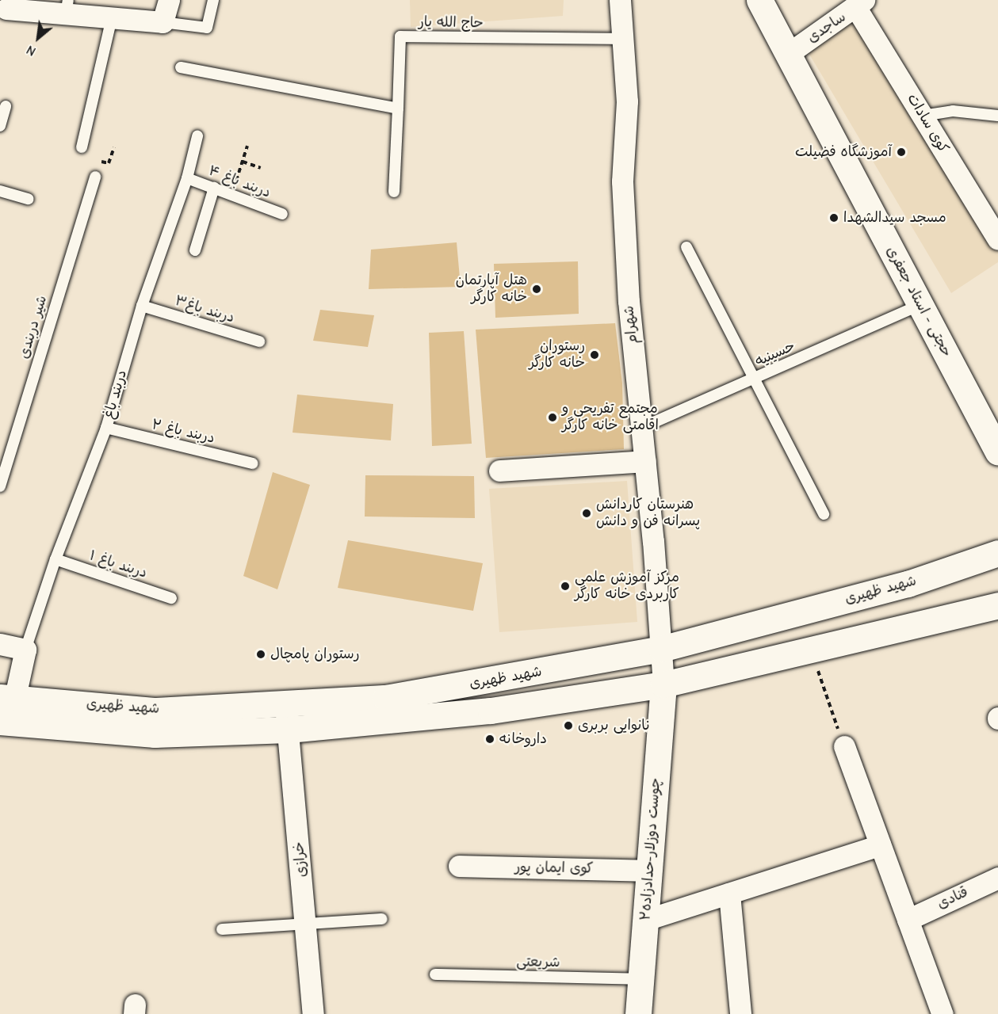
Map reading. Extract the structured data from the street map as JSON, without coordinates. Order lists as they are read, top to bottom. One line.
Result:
{"streets":{"main road":["حجتی - استاد جعفری","شهید ظهیری","چوست دوزلار-حدادزاده۲"],"street":["ساجدی","کوی سادات","شهرام","دربند باغ","خرازی","کوی ایمان پور","قنادی"],"lane":["حاج الله یار","دربند باغ ۴","دربند باغ۳","شیر دربندی","حسینیه","دربند باغ ۲","دربند باغ ۱","شریعتی"]},"crossings":[["حاج الله یار","شهرام"],["ساجدی","کوی سادات"],["ساجدی","حجتی - استاد جعفری"],["دربند باغ ۴","دربند باغ"],["حجتی - استاد جعفری","حسینیه"],["دربند باغ۳","دربند باغ"],["شهرام","حسینیه"],["شهرام","شهید ظهیری"],["شهرام","چوست دوزلار-حدادزاده۲"],["دربند باغ","دربند باغ ۲"],["دربند باغ","دربند باغ ۱"],["دربند باغ","شهید ظهیری"],["شهید ظهیری","چوست دوزلار-حدادزاده۲"],["شهید ظهیری","خرازی"],["چوست دوزلار-حدادزاده۲","کوی ایمان پور"],["چوست دوزلار-حدادزاده۲","شریعتی"]],"places":["آموزشگاه فضیلت","مسجد سیدالشهدا","هتل آپارتمان خانه کارگر","رستوران خانه کارگر","مجتمع تفریحی و اقامتی خانه کارگر","هنرستان کاردانش پسرانه فن و دانش","مرکز آموزش علمی کاربردی خانه کارگر","رستوران پامچال","نانوایی بربری","داروخانه"],"north":"bottom left"}
